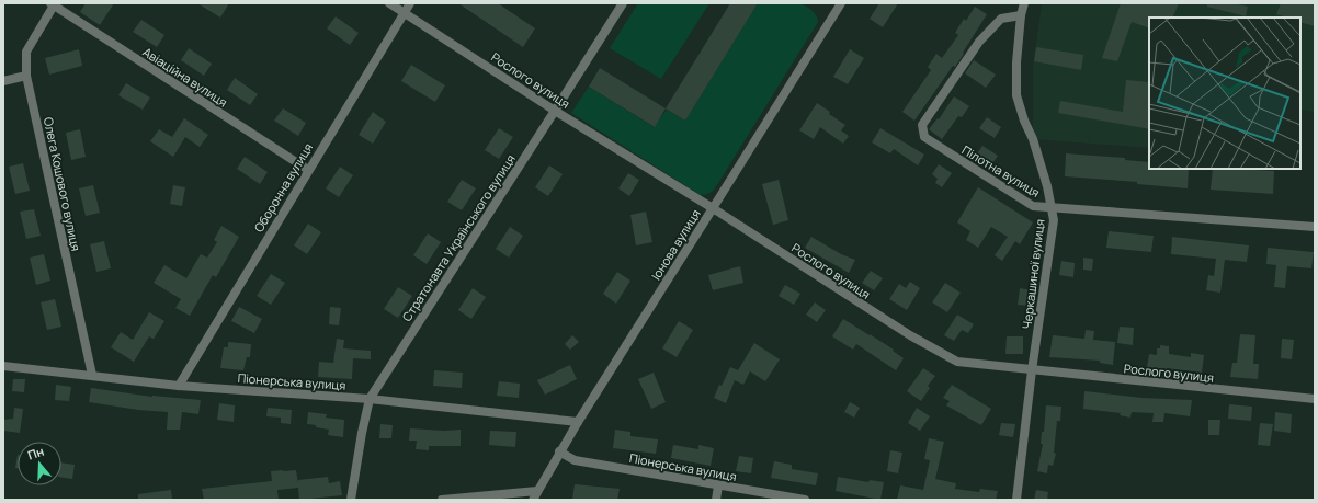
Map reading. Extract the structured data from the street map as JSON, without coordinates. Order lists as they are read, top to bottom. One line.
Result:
{"streets":{"street":["Авіаційна вулиця","Рослого вулиця","Пілотна вулиця","Олега Кошового вулиця","Оборонна вулиця","Стратонавта Українського вулиця","Іонова вулиця","Черкашиної вулиця","Піонерська вулиця"]},"crossings":[["Авіаційна вулиця","Олега Кошового вулиця"],["Авіаційна вулиця","Оборонна вулиця"],["Рослого вулиця","Оборонна вулиця"],["Рослого вулиця","Стратонавта Українського вулиця"],["Рослого вулиця","Іонова вулиця"],["Рослого вулиця","Черкашиної вулиця"],["Пілотна вулиця","Черкашиної вулиця"],["Олега Кошового вулиця","Піонерська вулиця"],["Оборонна вулиця","Піонерська вулиця"],["Стратонавта Українського вулиця","Піонерська вулиця"],["Іонова вулиця","Піонерська вулиця"]],"north":"top"}
